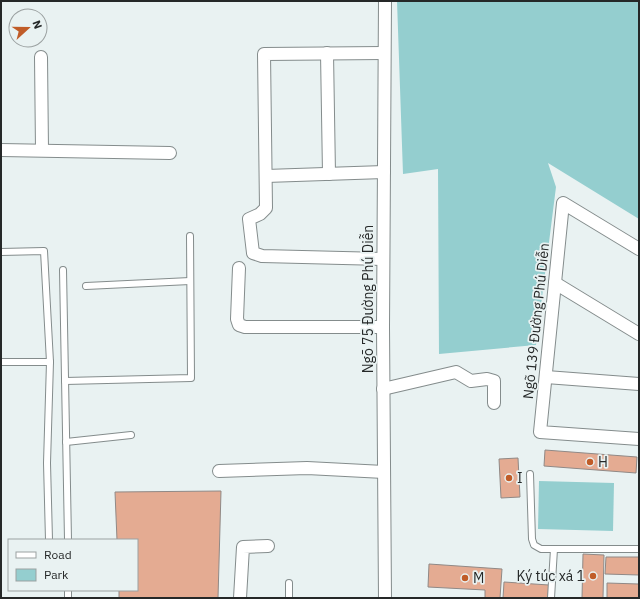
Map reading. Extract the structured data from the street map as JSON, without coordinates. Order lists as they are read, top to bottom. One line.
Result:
{"streets":{"street":["Ngõ 75 Đường Phú Diễn","Ngõ 139 Đường Phú Diễn"]},"places":["H","I","Ký túc xá 1","M"],"legend":["Road","Park"],"north":"right"}
